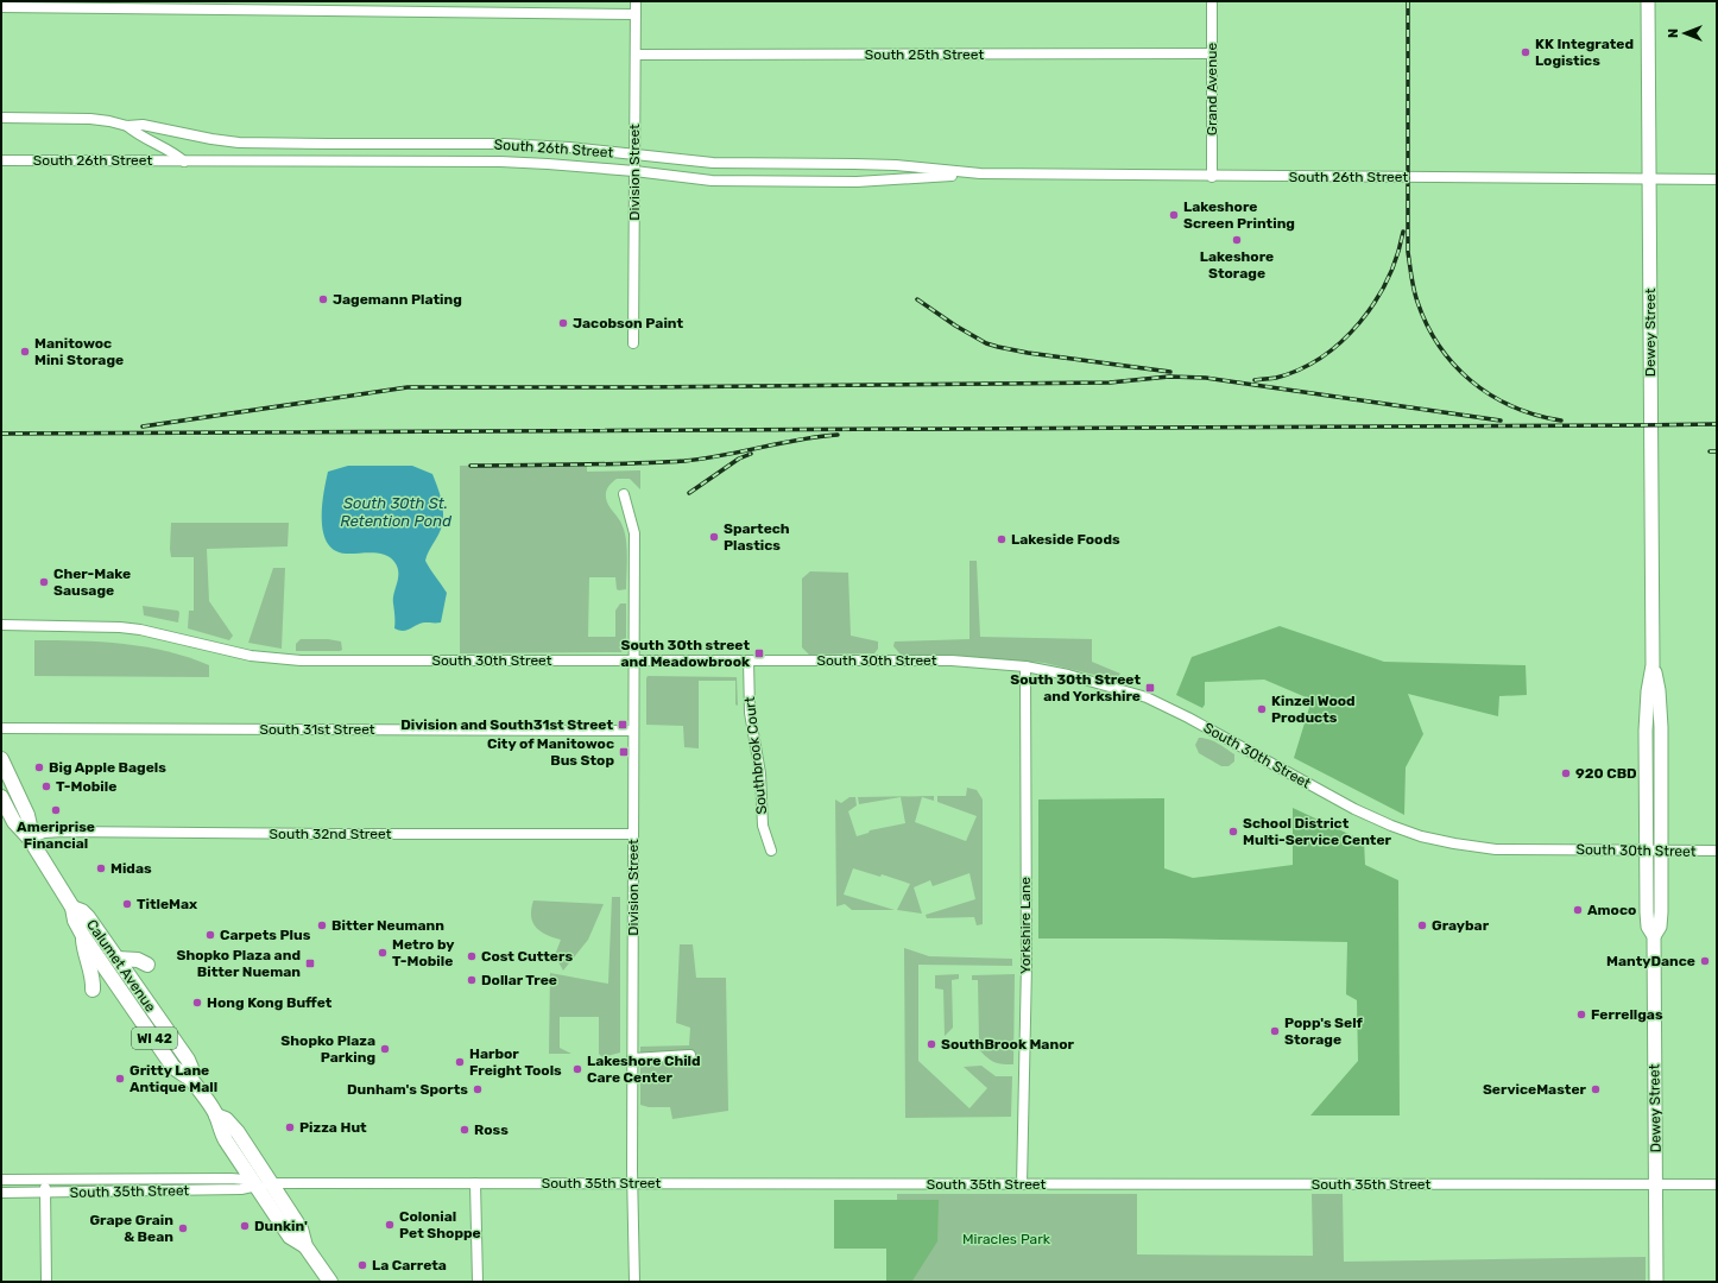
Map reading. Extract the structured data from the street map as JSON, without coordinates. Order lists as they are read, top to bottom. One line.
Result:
{"streets":{"main road":["Calumet Avenue","WI 42"],"street":["South 25th Street","Grand Avenue","South 26th Street","Division Street","Dewey Street","South 30th Street","South 31st Street","Southbrook Court","South 32nd Street","Yorkshire Lane","South 35th Street"]},"crossings":[["South 25th Street","Grand Avenue"],["South 25th Street","Division Street"],["Grand Avenue","South 26th Street"],["South 26th Street","Division Street"],["South 26th Street","Dewey Street"],["Division Street","South 30th Street"],["Division Street","South 31st Street"],["Division Street","South 32nd Street"],["Division Street","South 35th Street"],["Dewey Street","South 30th Street"],["Dewey Street","South 35th Street"],["South 30th Street","Southbrook Court"],["South 30th Street","Yorkshire Lane"],["South 32nd Street","Calumet Avenue"],["Yorkshire Lane","South 35th Street"],["Calumet Avenue","South 35th Street"]],"water":["South 30th St. Retention Pond"],"parks":["Miracles Park"],"places":{"other":["KK Integrated Logistics","Lakeshore Screen Printing","Lakeshore Storage","Jagemann Plating","Jacobson Paint","Manitowoc Mini Storage","Spartech Plastics","Lakeside Foods","Cher-Make Sausage","Kinzel Wood Products","Big Apple Bagels","920 CBD","T-Mobile","Ameriprise Financial","School District Multi-Service Center","Midas","TitleMax","Amoco","Bitter Neumann","Graybar","Carpets Plus","Metro by T-Mobile","Cost Cutters","MantyDance","Dollar Tree","Hong Kong Buffet","Ferrellgas","Popp's Self Storage","SouthBrook Manor","Shopko Plaza Parking","Harbor Freight Tools","Lakeshore Child Care Center","Gritty Lane Antique Mall","Dunham's Sports","ServiceMaster","Pizza Hut","Ross","Colonial Pet Shoppe","Dunkin'","Grape Grain & Bean","La Carreta"],"transit":["South 30th street and Meadowbrook","South 30th Street and Yorkshire","Division and South31st Street","City of Manitowoc Bus Stop","Shopko Plaza and Bitter Nueman"]},"north":"left"}
